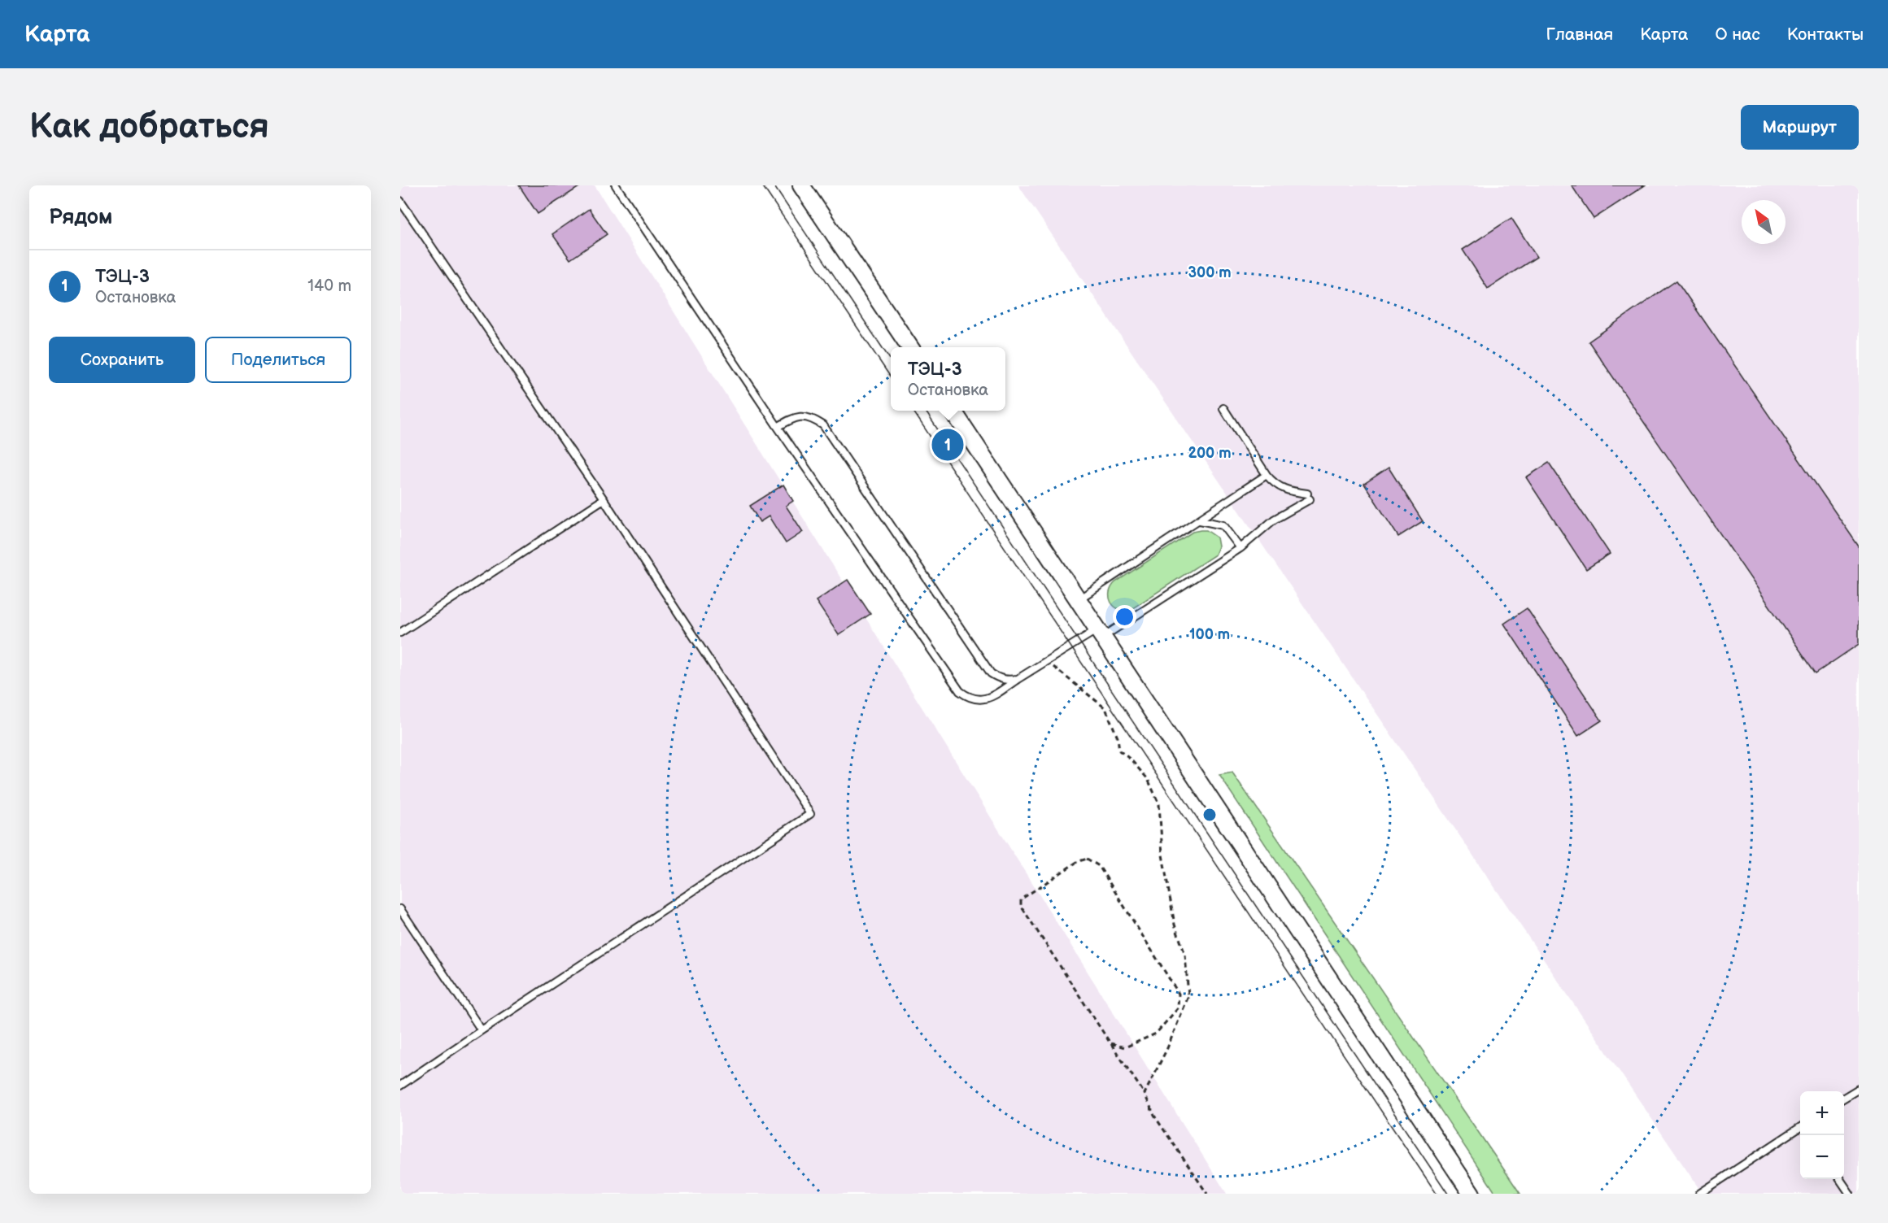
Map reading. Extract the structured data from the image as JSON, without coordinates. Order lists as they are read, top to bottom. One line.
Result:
{"north":"top left","page":{"header":"Карта","nav":["Главная","Карта","О нас","Контакты"],"buttons":["Маршрут",["Сохранить","Поделиться"]],"title":"Как добраться","heading":"Рядом","list":[{"mark":"1","name":"ТЭЦ-3","note":"Остановка","value":"140 m"}],"popup":["ТЭЦ-3","Остановка"],"pins":"1","map_buttons":["+","−"]},"rings":["300 m","200 m","100 m"]}
